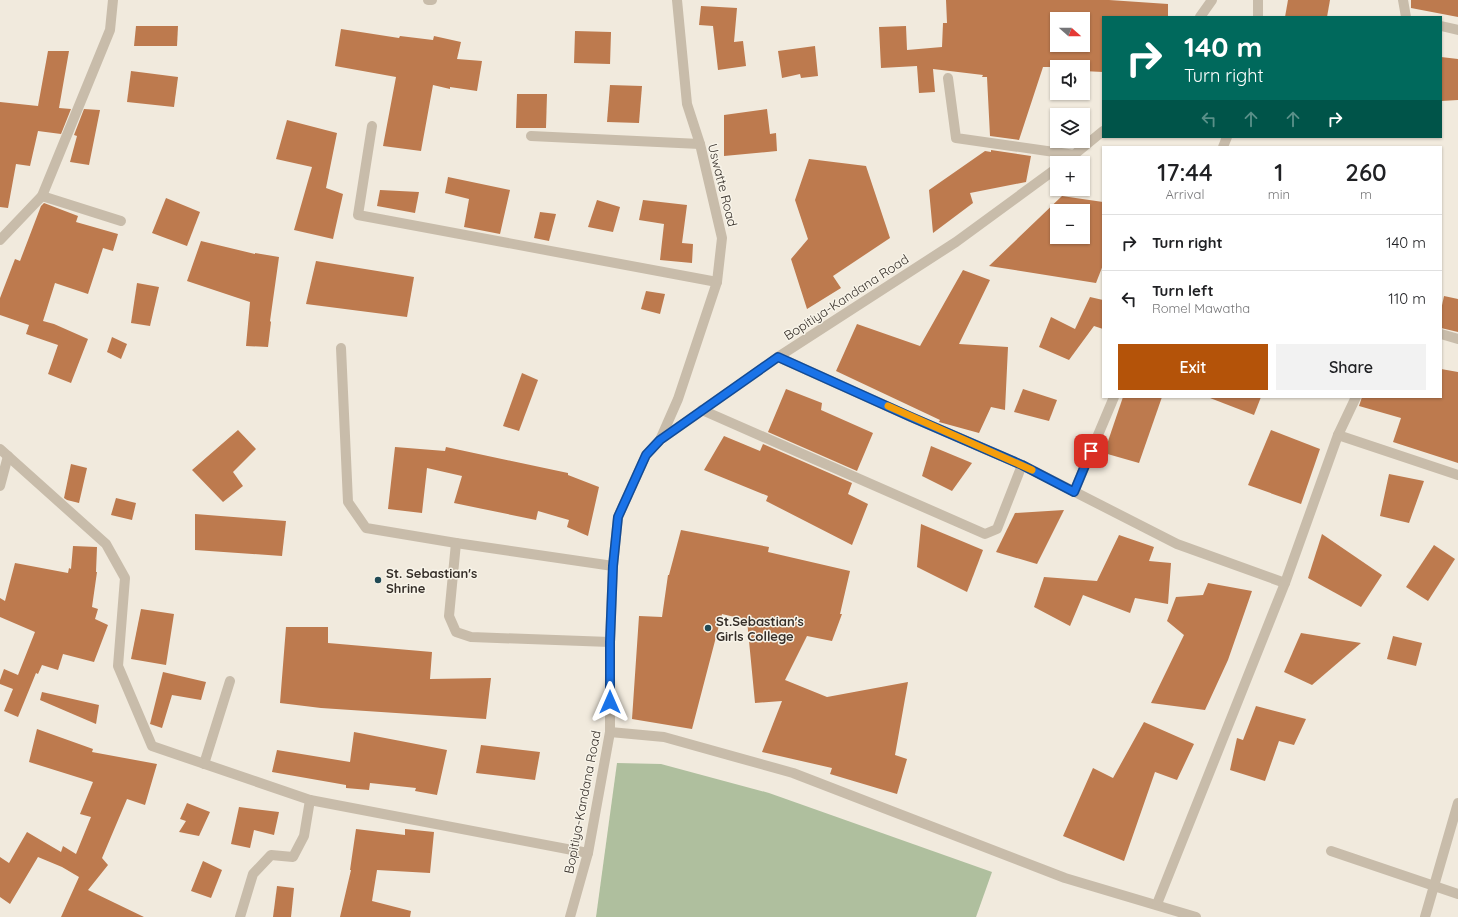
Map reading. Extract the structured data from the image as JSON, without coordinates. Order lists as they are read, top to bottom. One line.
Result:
{"streets":{"street":["Uswatte Road","Bopitiya-Kandana Road"]},"crossings":[["Uswatte Road","Bopitiya-Kandana Road"]],"places":["St. Sebastian's Shrine","St.Sebastian's Girls College"],"north":"right","page":{"map_buttons":["+","−"],"turn":["140 m","Turn right"],"eta":["17:44","Arrival","1","min","260","m"],"list":[{"name":"Turn right","value":"140 m"},{"name":"Turn left","note":"Romel Mawatha","value":"110 m"}],"buttons":["Exit","Share"]}}
